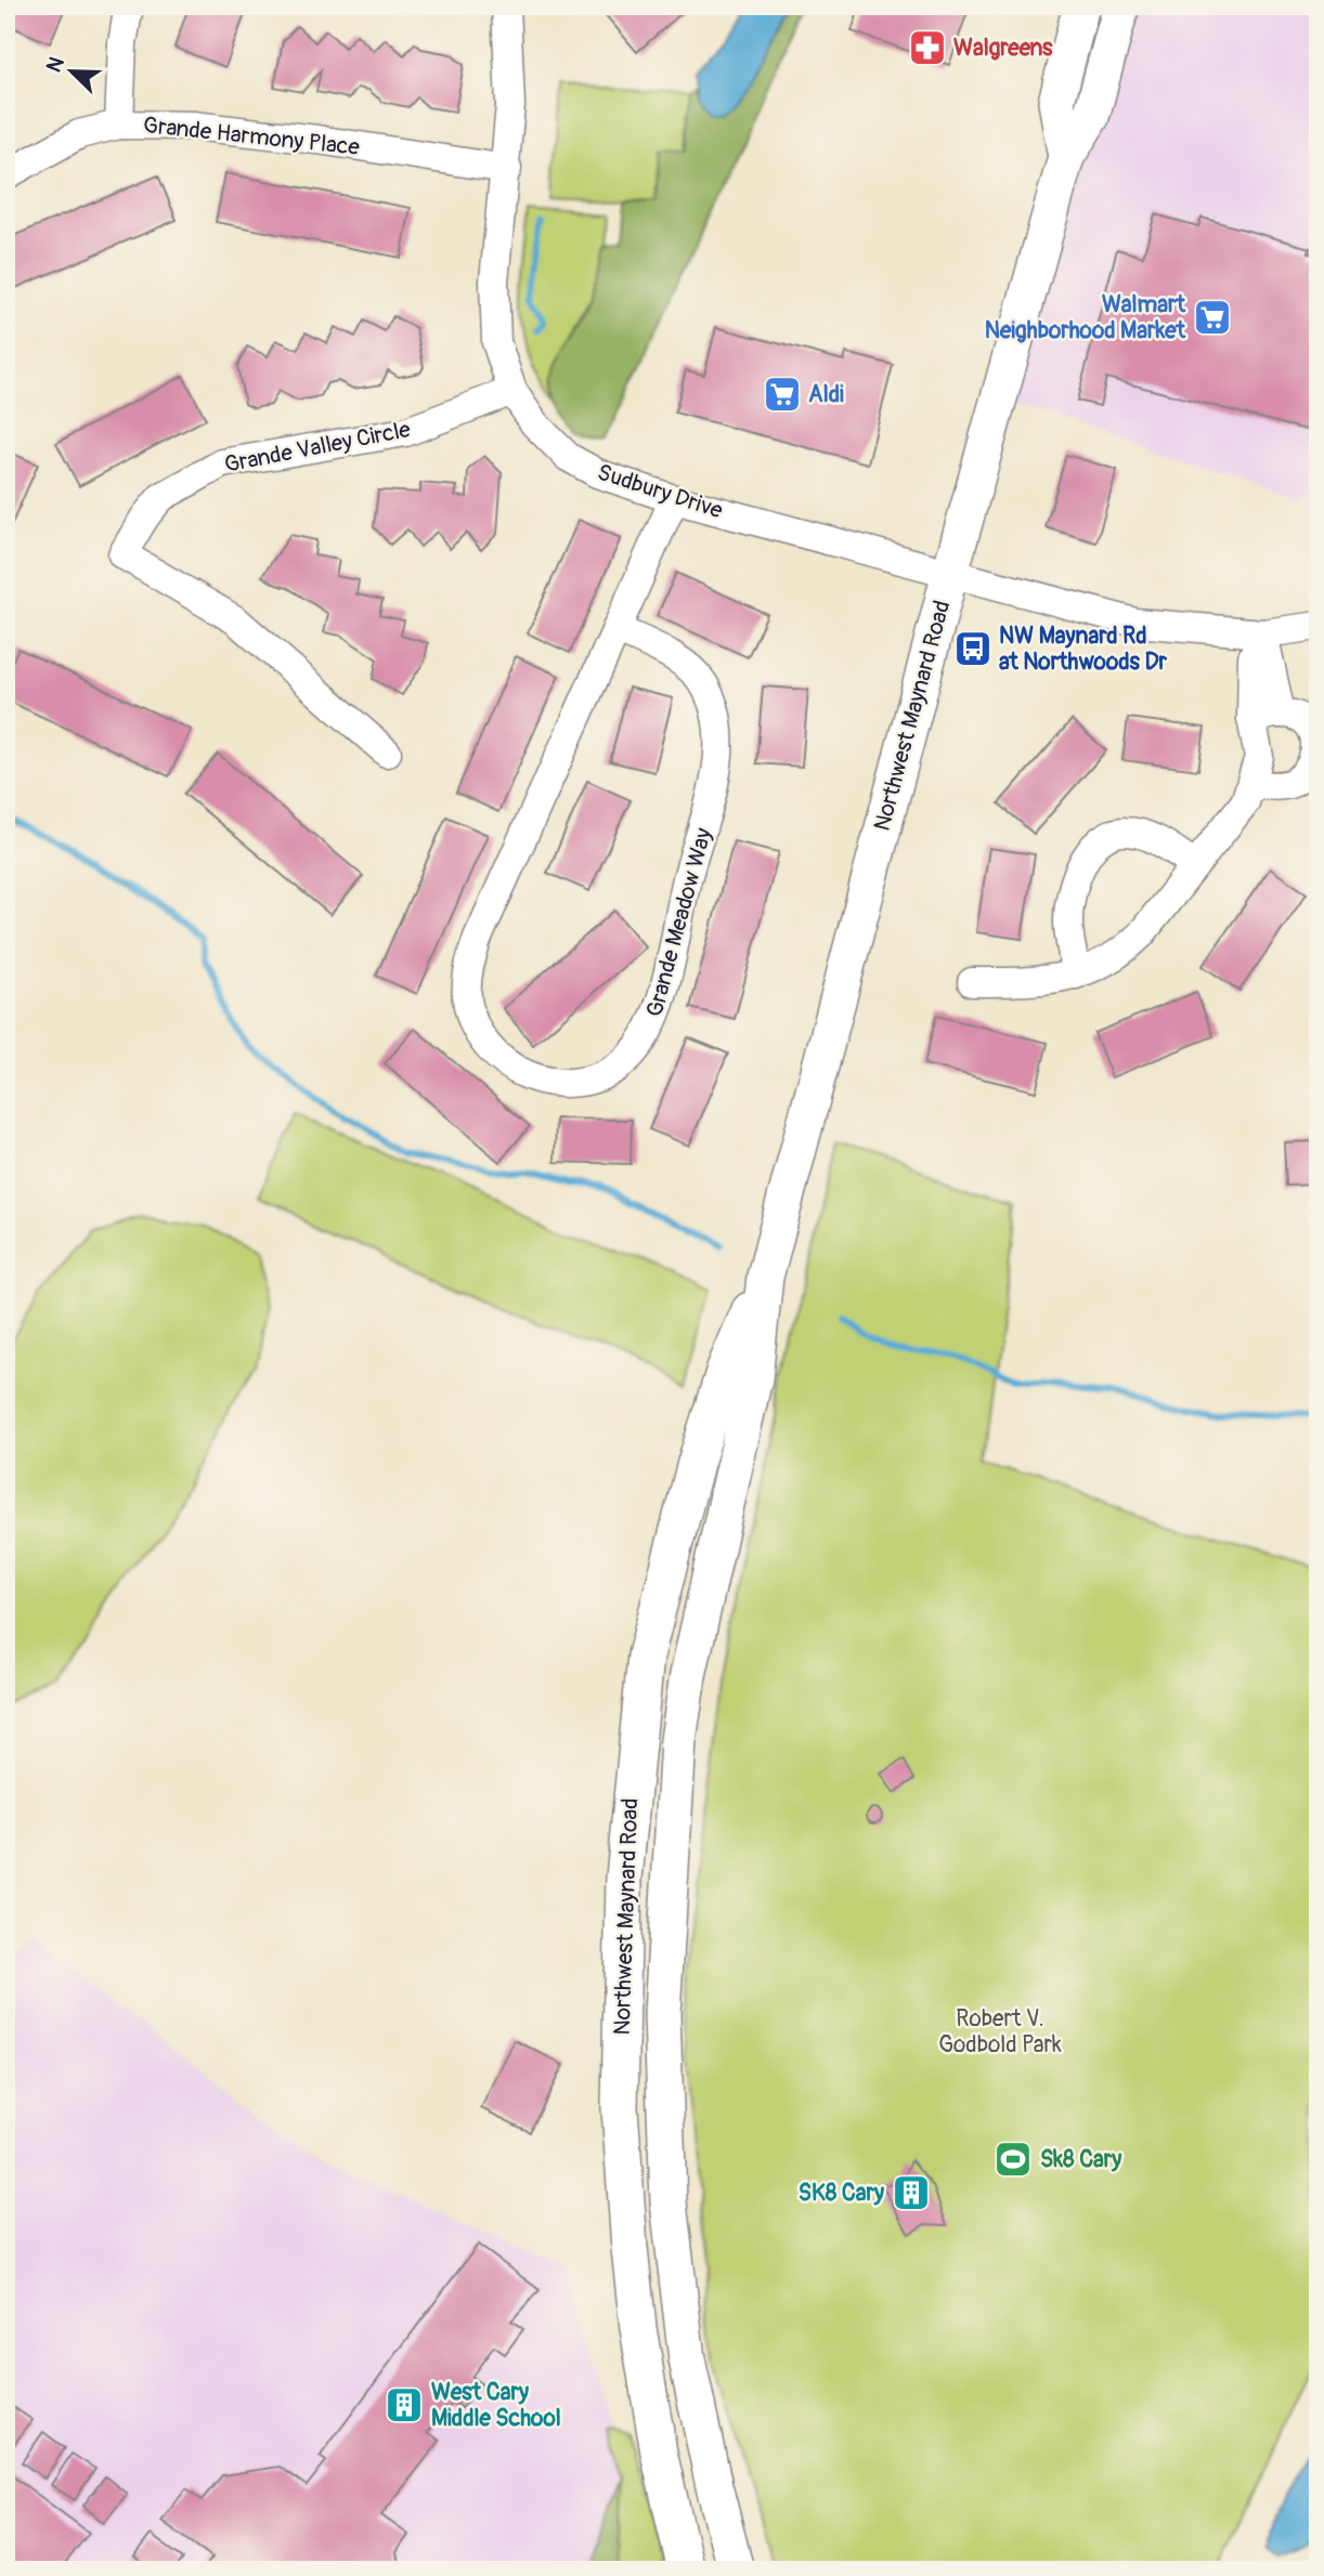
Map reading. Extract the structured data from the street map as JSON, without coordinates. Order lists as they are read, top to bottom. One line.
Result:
{"streets":{"main road":["Northwest Maynard Road"],"street":["Grande Harmony Place","Grande Valley Circle","Sudbury Drive","Grande Meadow Way"]},"crossings":[["Grande Harmony Place","Sudbury Drive"],["Grande Valley Circle","Sudbury Drive"],["Sudbury Drive","Northwest Maynard Road"],["Sudbury Drive","Grande Meadow Way"]],"parks":["Robert V. Godbold Park"],"places":{"pharmacy":["Walgreens"],"supermarket":["Walmart Neighborhood Market","Aldi"],"bus stop":["NW Maynard Rd at Northwoods Dr"],"sports":["Sk8 Cary"],"building":["SK8 Cary","West Cary Middle School"]},"north":"top left"}
